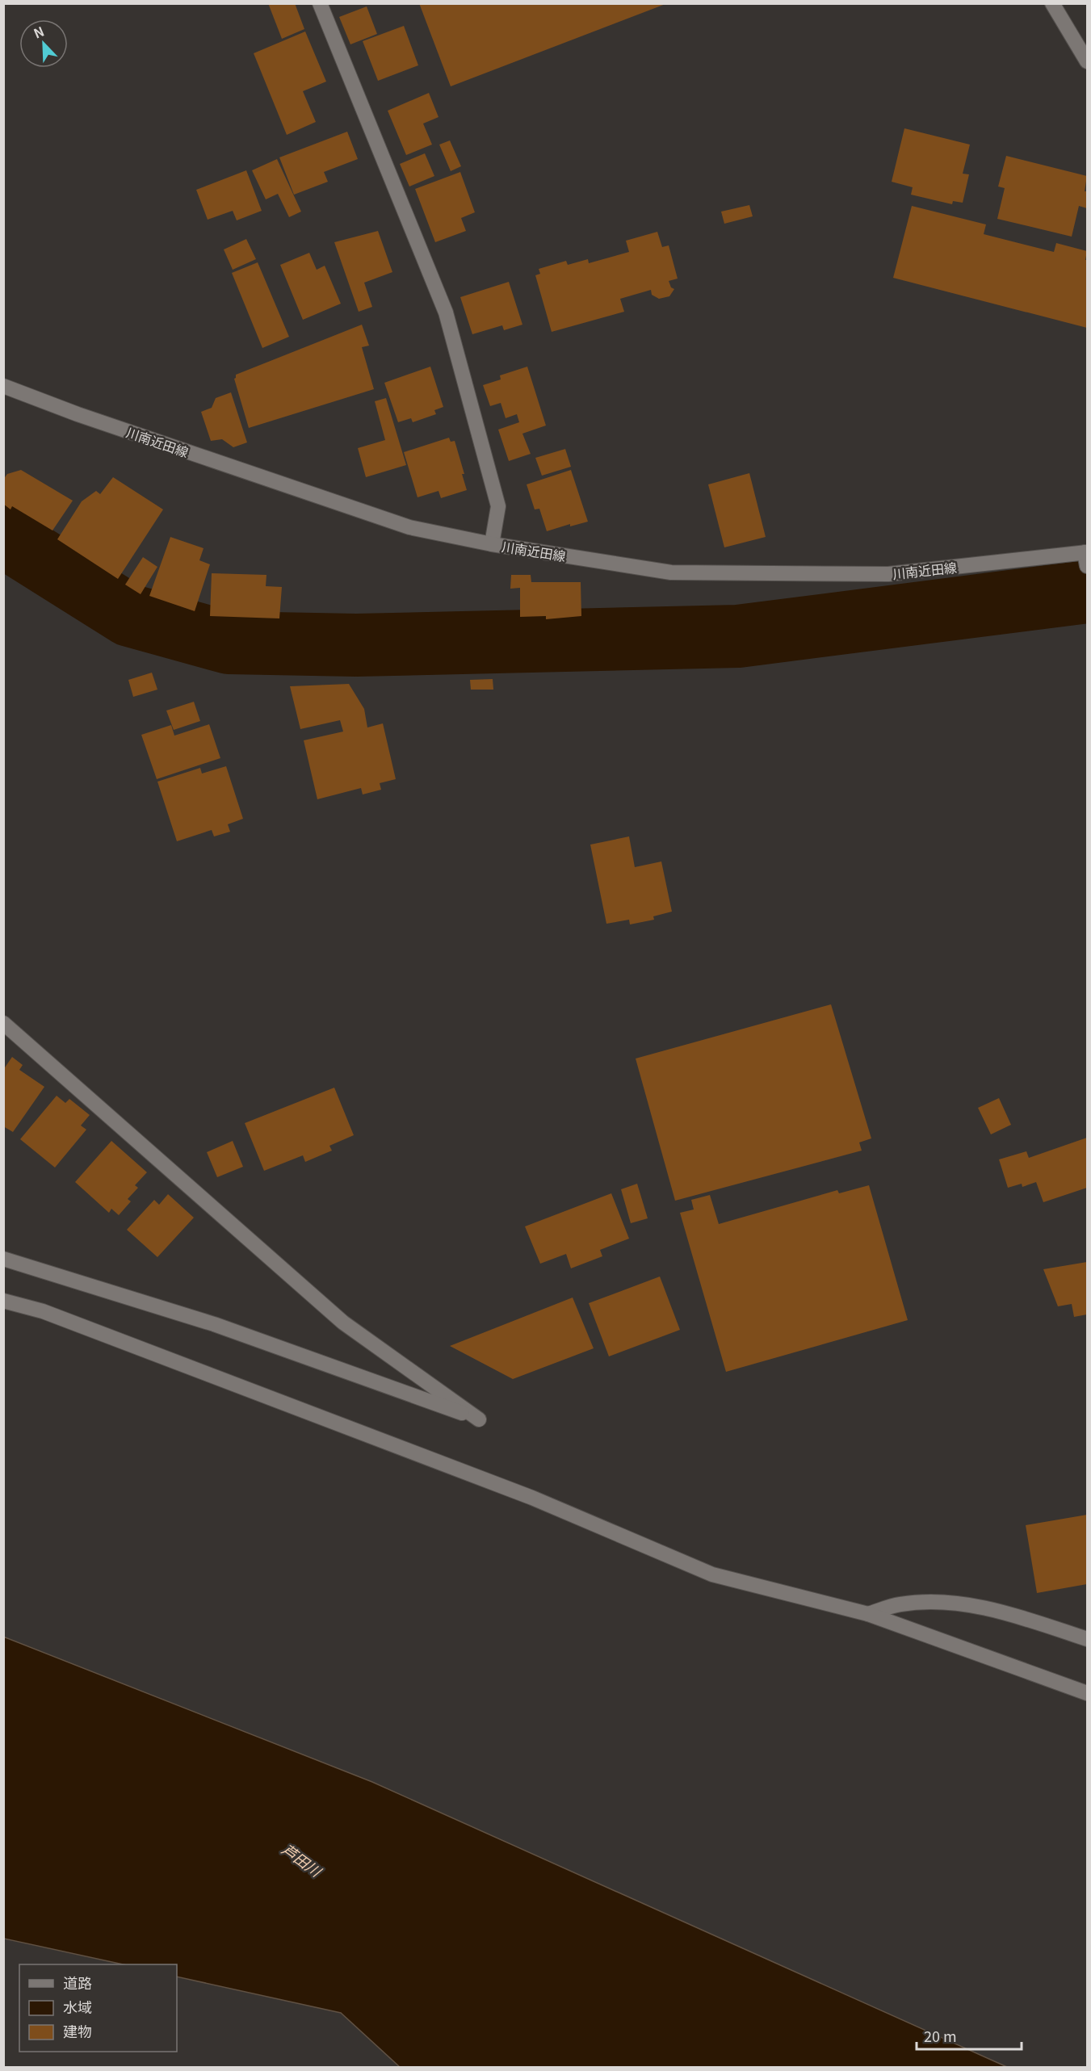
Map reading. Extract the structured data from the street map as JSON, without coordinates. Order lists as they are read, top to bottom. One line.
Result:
{"streets":{"street":["川南近田線"]},"water":["芦田川"],"legend":["道路","水域","建物"],"scale_bar":"20 m","north":"top left"}
